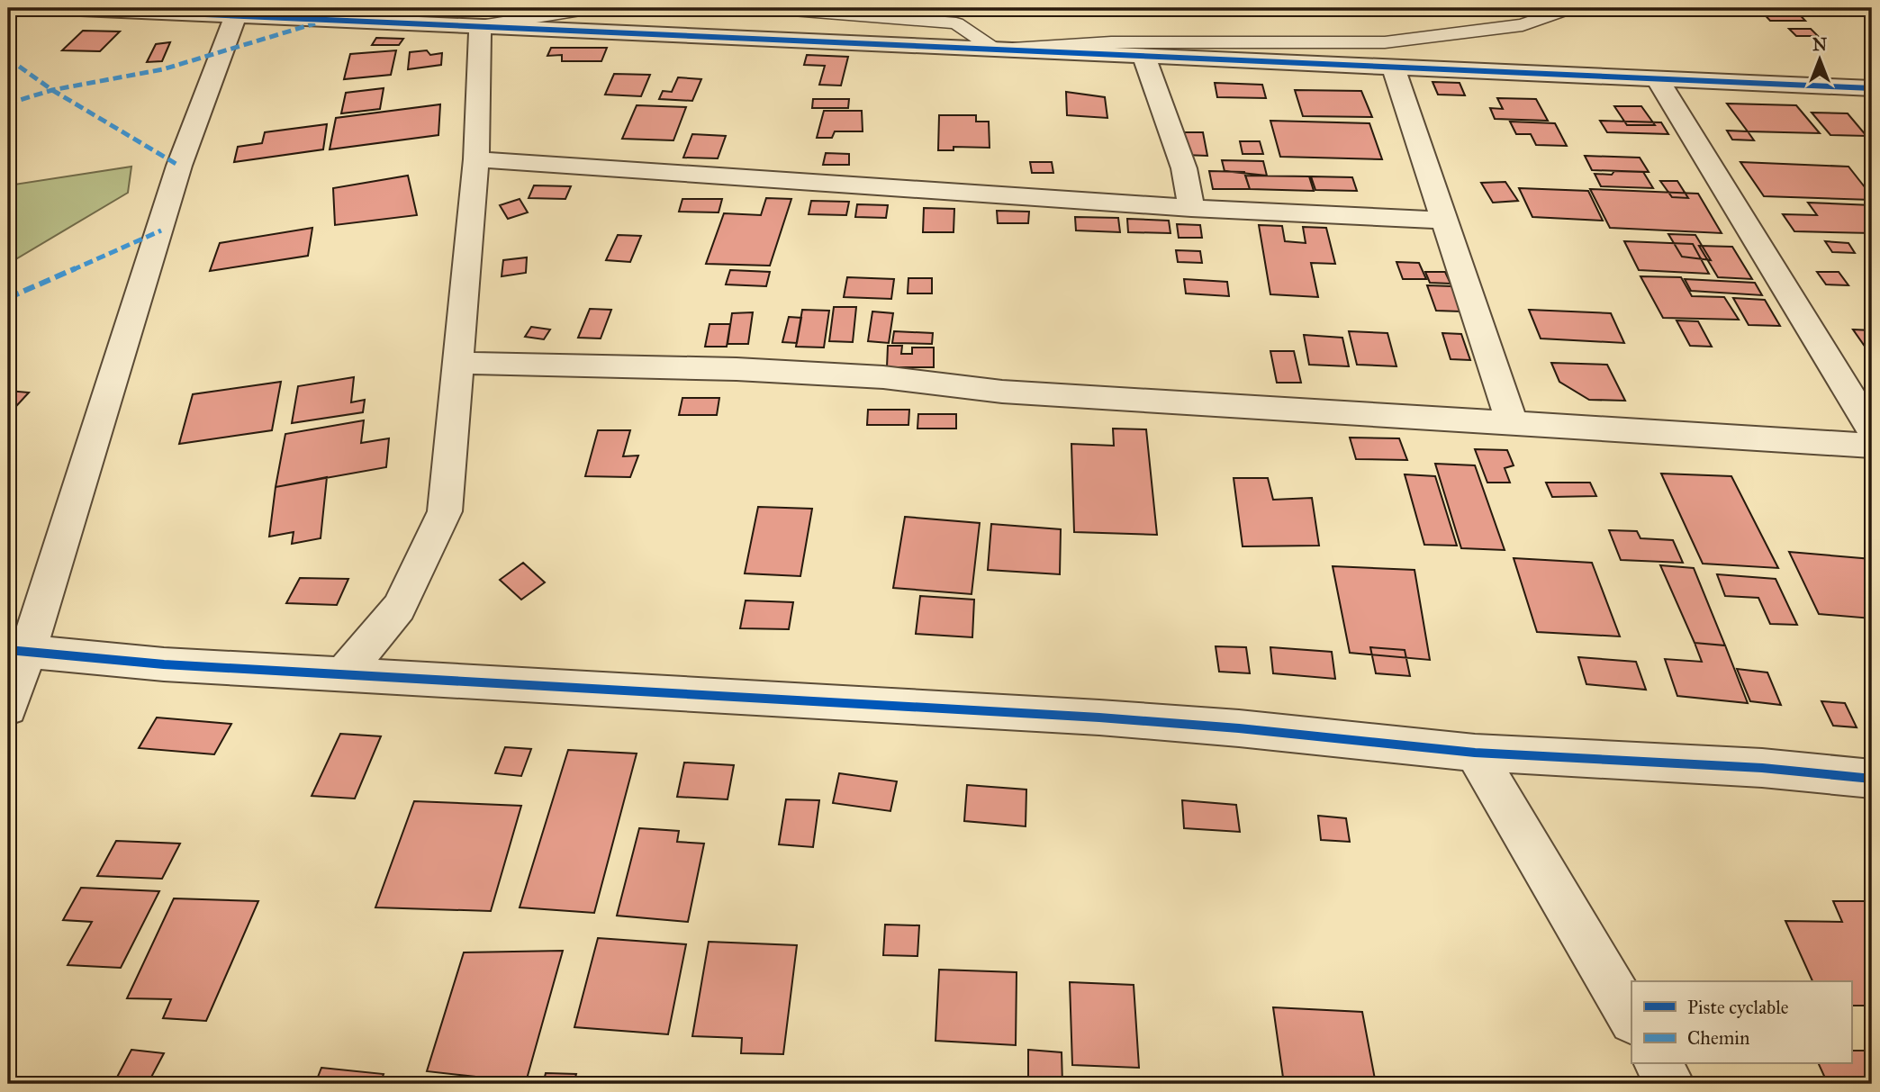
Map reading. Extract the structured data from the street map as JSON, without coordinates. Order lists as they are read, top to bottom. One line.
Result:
{"legend":["Piste cyclable","Chemin"],"north":"top"}
